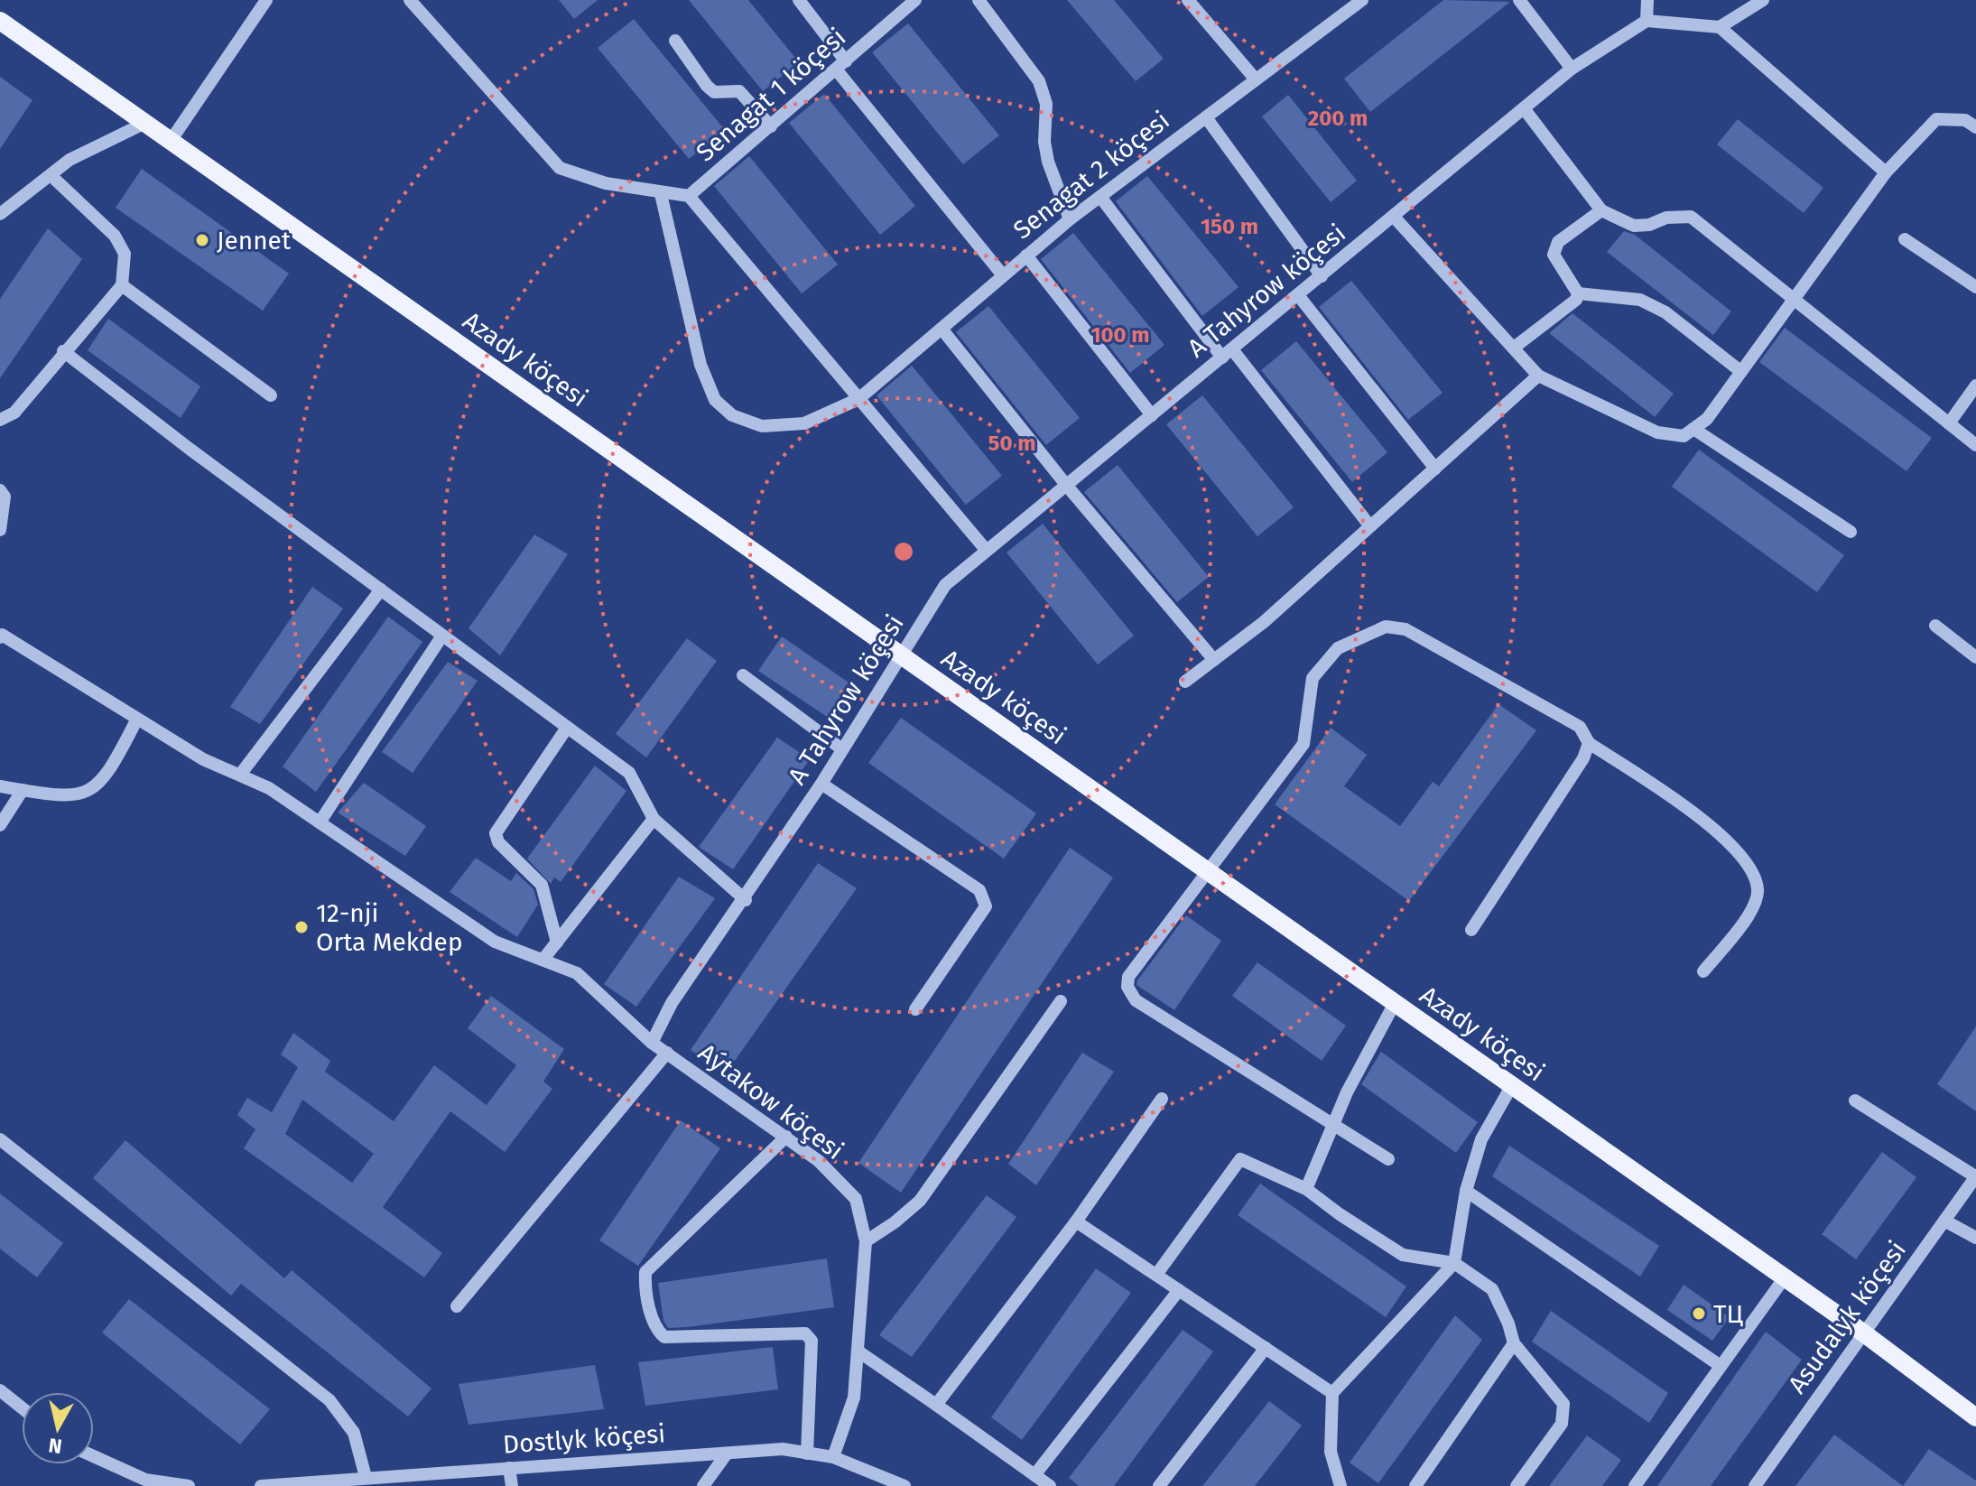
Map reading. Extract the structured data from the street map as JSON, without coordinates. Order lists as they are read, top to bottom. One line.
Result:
{"streets":{"main road":["Azady köçesi"],"street":["Senagat 1 köçesi","Senagat 2 köçesi","A Tahyrow köçesi","Aýtakow köçesi","Asudalyk köçesi","Dostlyk köçesi"]},"crossings":[["A Tahyrow köçesi","Azady köçesi"],["A Tahyrow köçesi","Aýtakow köçesi"],["Azady köçesi","Asudalyk köçesi"],["Aýtakow köçesi","Dostlyk köçesi"]],"places":["Jennet","12-nji Orta Mekdep","ТЦ"],"north":"bottom","rings":["200 m","150 m","100 m","50 m"]}
